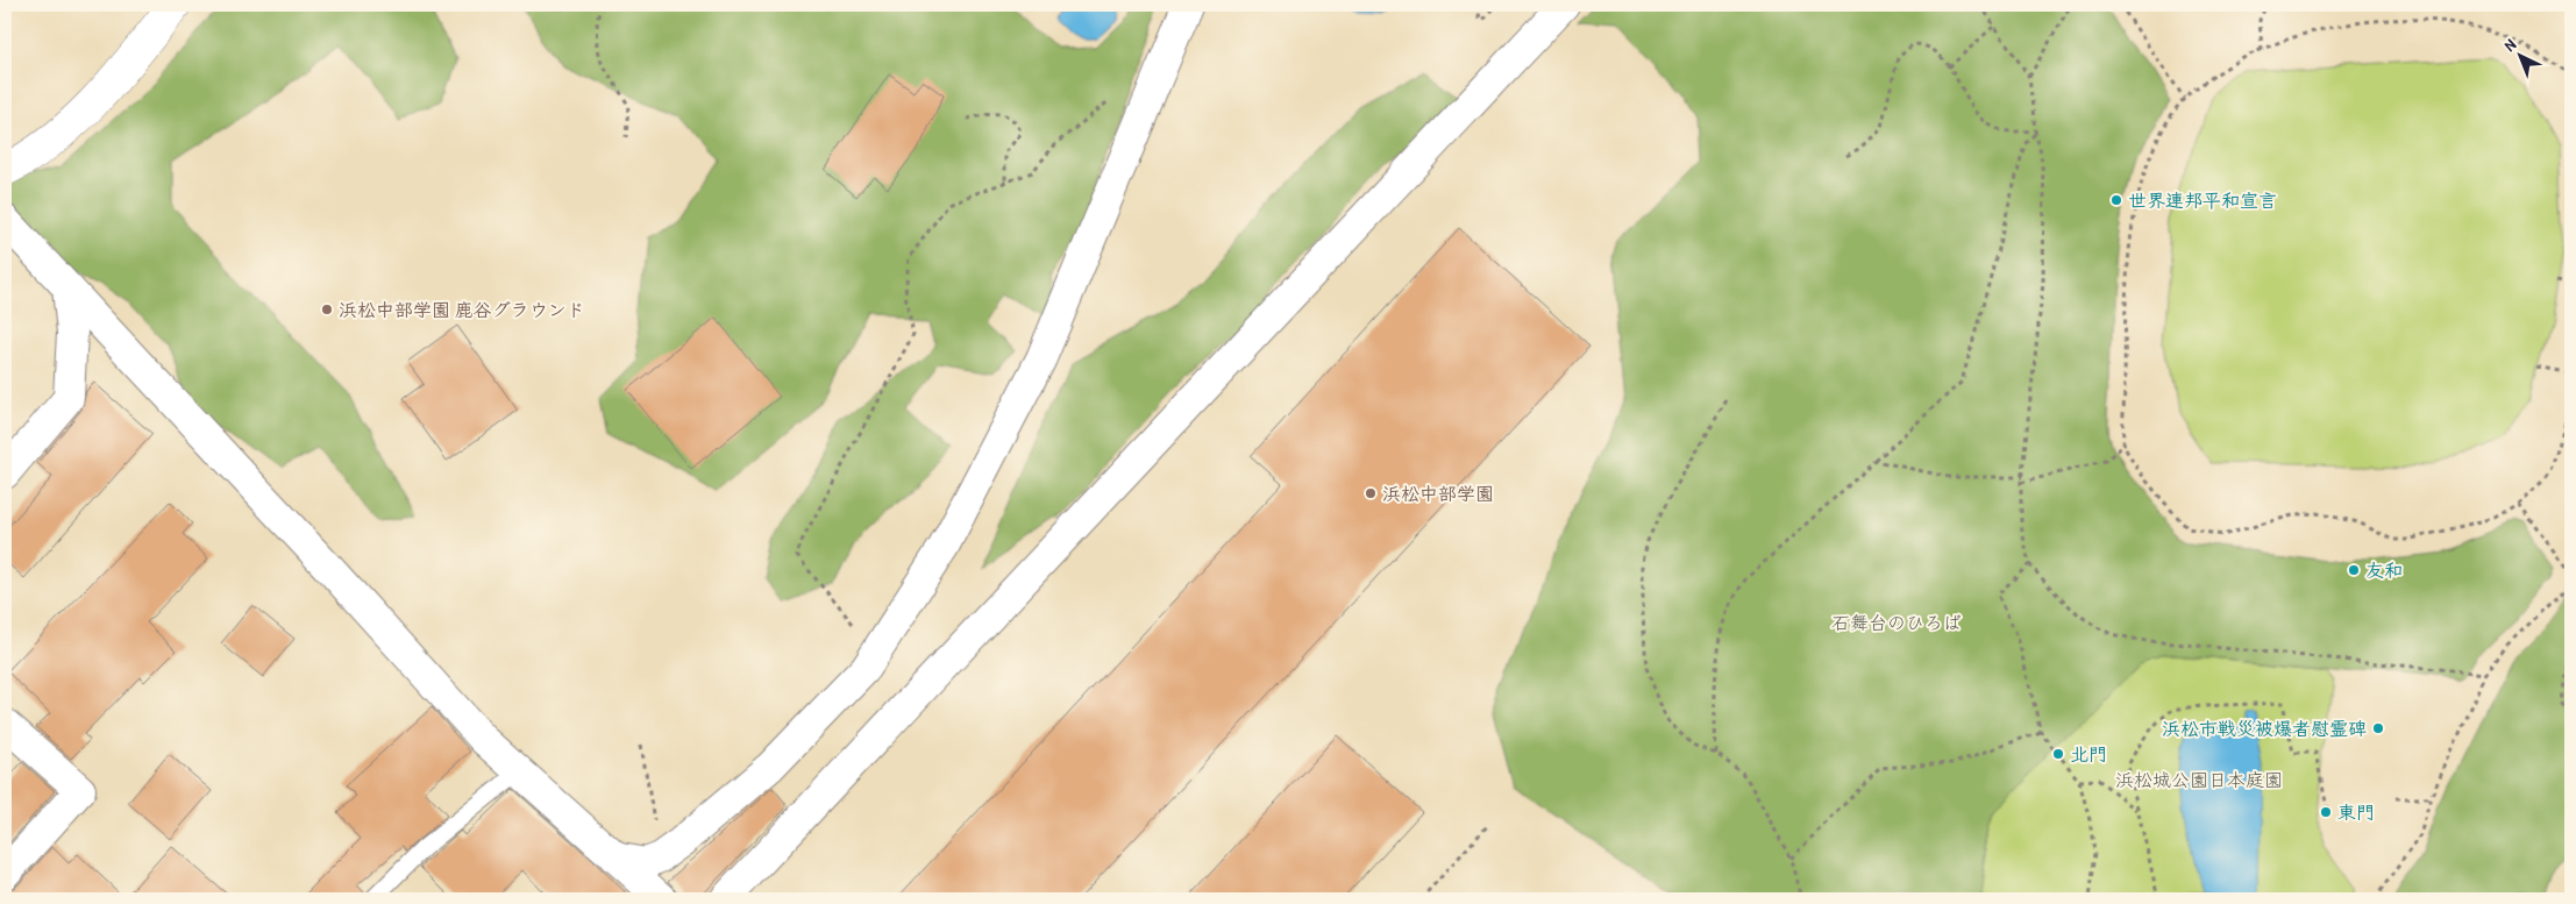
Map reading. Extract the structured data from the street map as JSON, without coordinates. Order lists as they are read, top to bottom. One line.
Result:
{"parks":["石舞台のひろば","浜松城公園日本庭園"],"places":["世界連邦平和宣言","浜松中部学園 鹿谷グラウンド","浜松中部学園","友和","浜松市戦災被爆者慰霊碑","北門","東門"],"north":"top left"}
